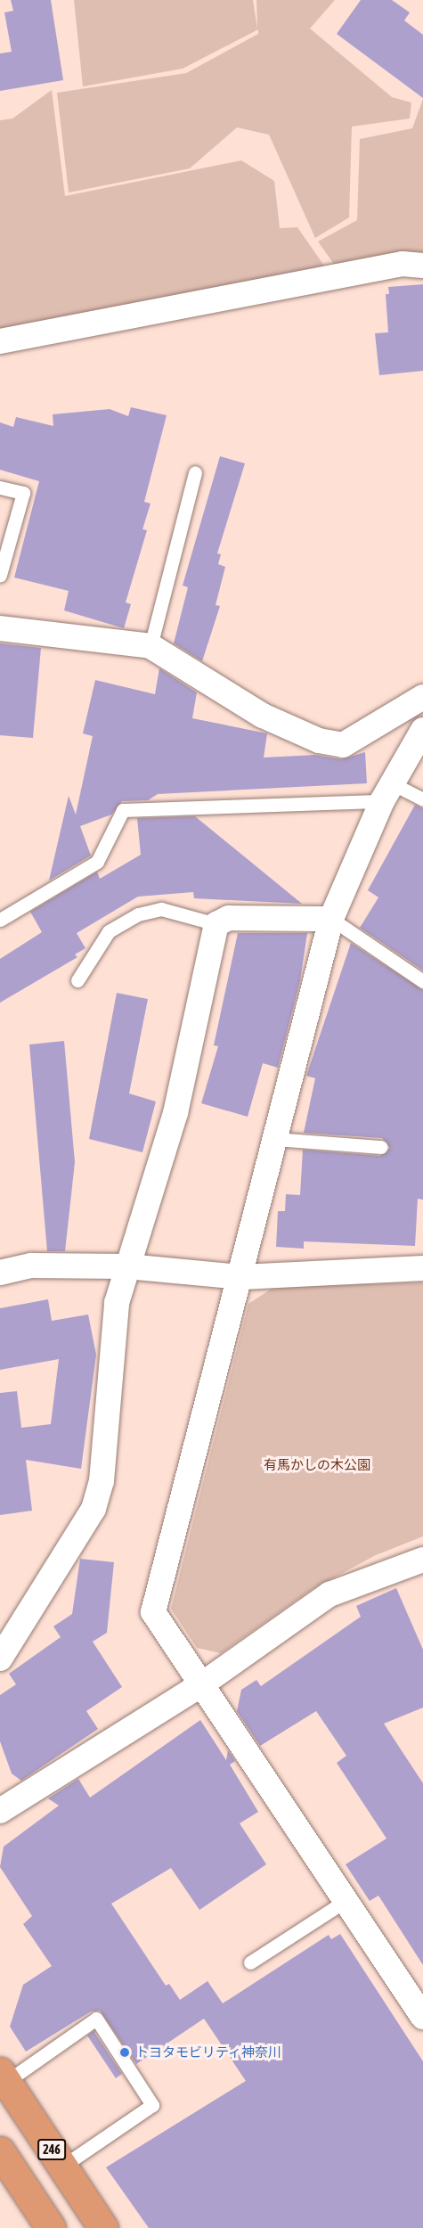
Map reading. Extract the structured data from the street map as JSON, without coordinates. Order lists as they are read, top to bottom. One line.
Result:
{"streets":{"highway":["246"]},"parks":["有馬かしの木公園"],"places":["トヨタモビリティ神奈川"]}
